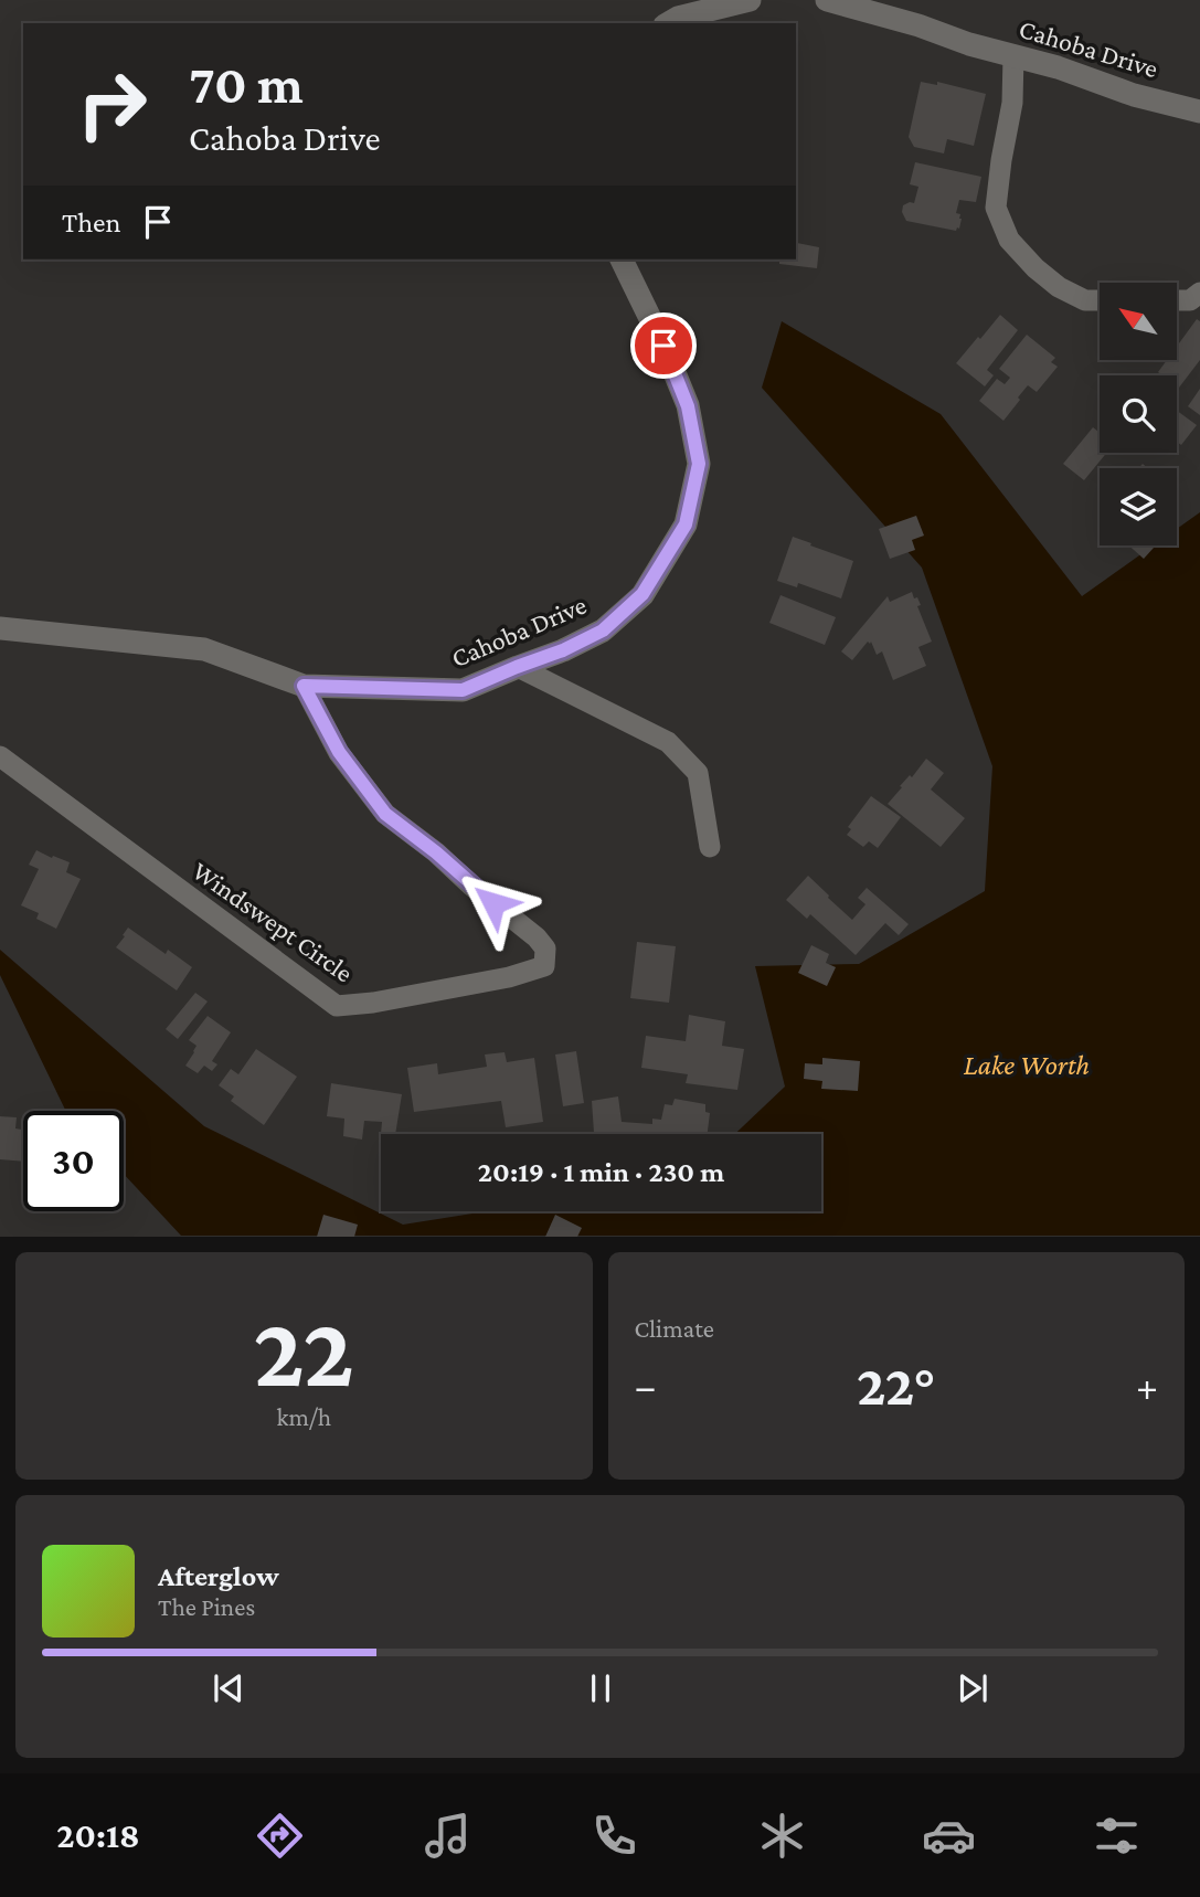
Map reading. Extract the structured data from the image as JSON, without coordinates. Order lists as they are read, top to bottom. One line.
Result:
{"streets":{"street":["Cahoba Drive","Windswept Circle"]},"crossings":[["Cahoba Drive","Windswept Circle"]],"water":["Lake Worth"],"north":"top left","page":{"turn":["70 m","Cahoba Drive"],"then":"Then","limit":"30","trip":"20:19 · 1 min · 230 m","tile":[["22","km/h"],"Climate"],"heat":["−","22°","+"],"song":["Afterglow","The Pines"],"tabs":"20:18"}}
